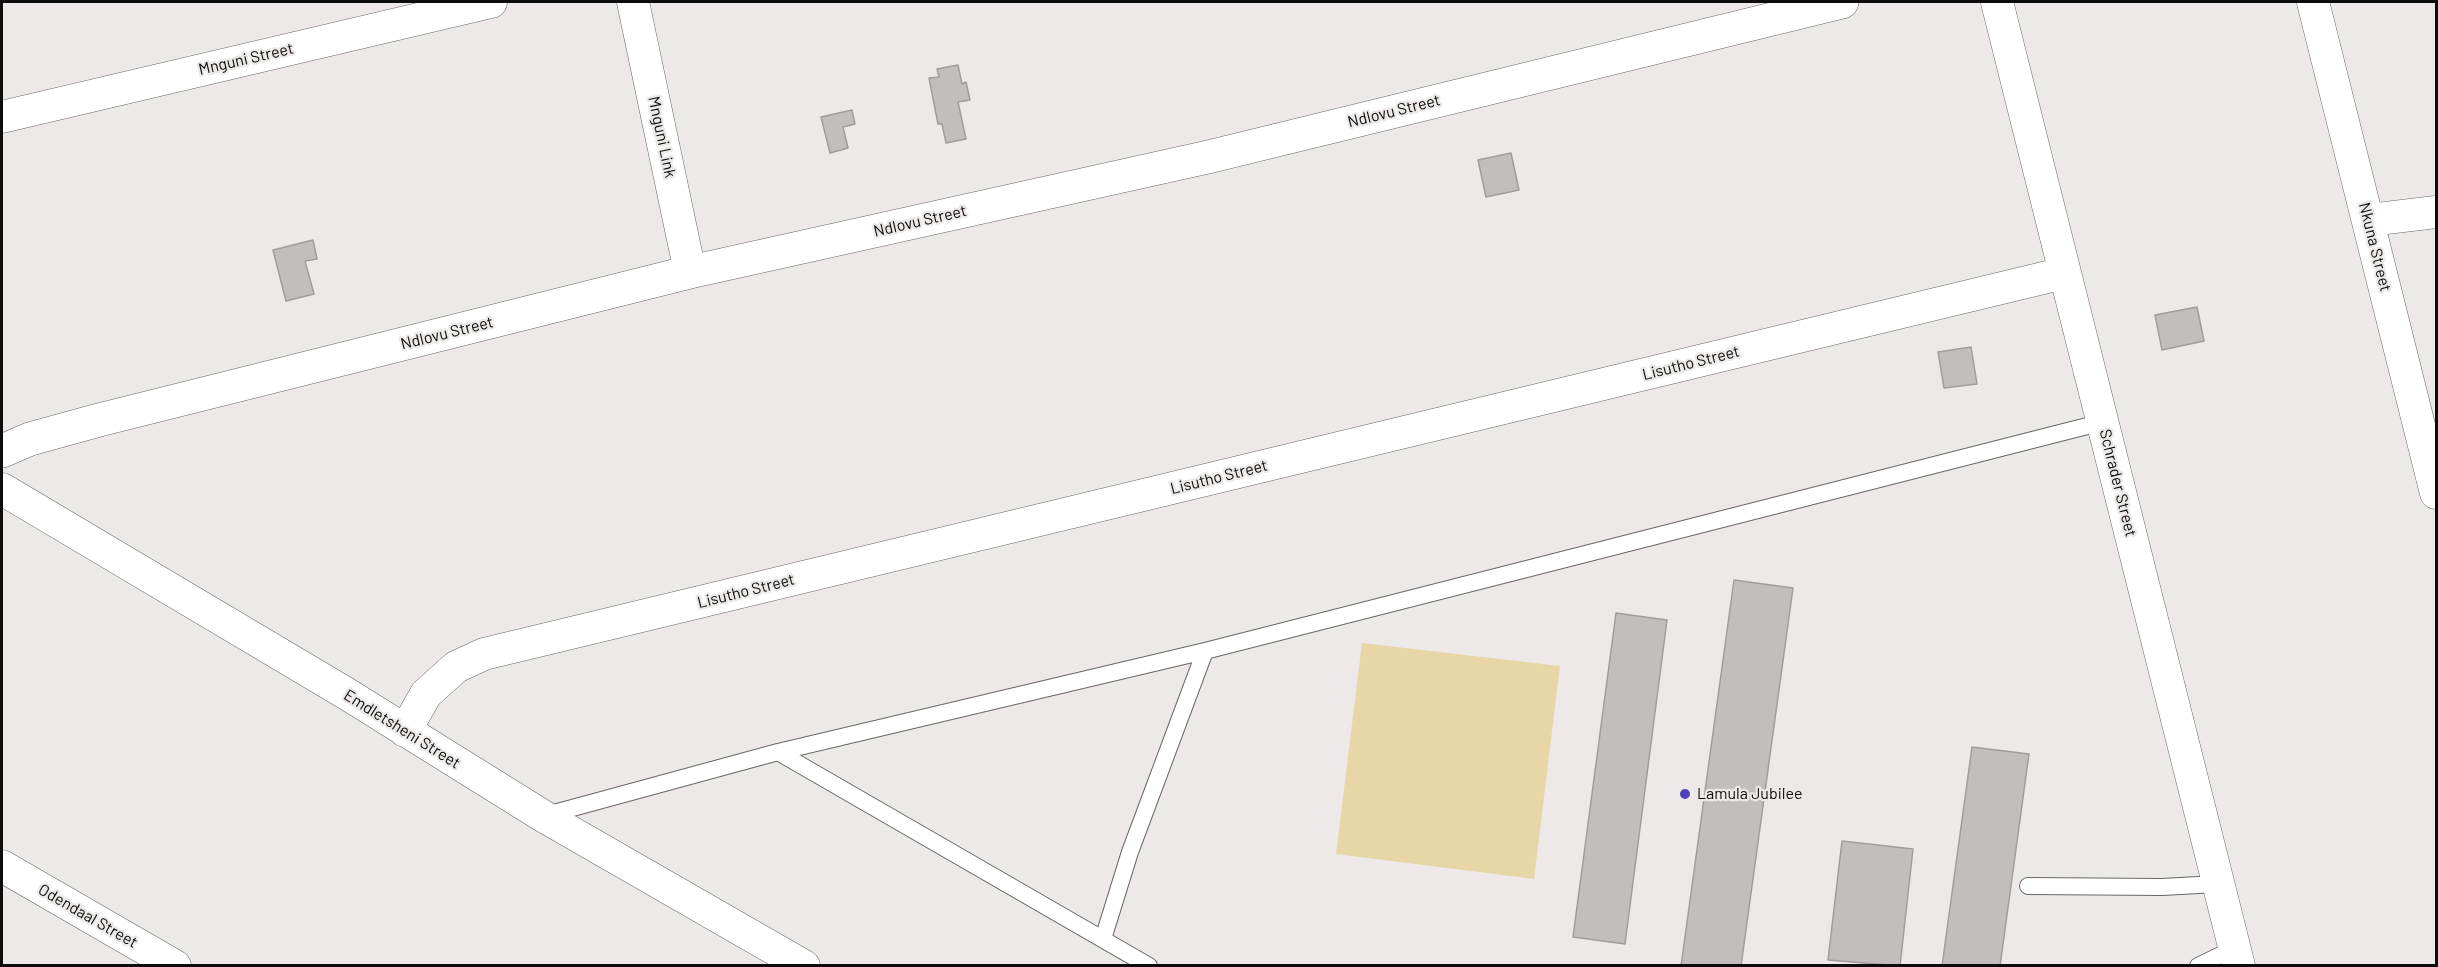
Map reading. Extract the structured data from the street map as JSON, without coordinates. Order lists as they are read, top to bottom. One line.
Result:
{"streets":{"street":["Mnguni Street","Ndlovu Street","Mnguni Link","Nkuna Street","Lisutho Street","Schrader Street","Emdletsheni Street","Odendaal Street"]},"crossings":[["Ndlovu Street","Mnguni Link"],["Lisutho Street","Schrader Street"],["Lisutho Street","Emdletsheni Street"]],"places":["Lamula Jubilee"]}
